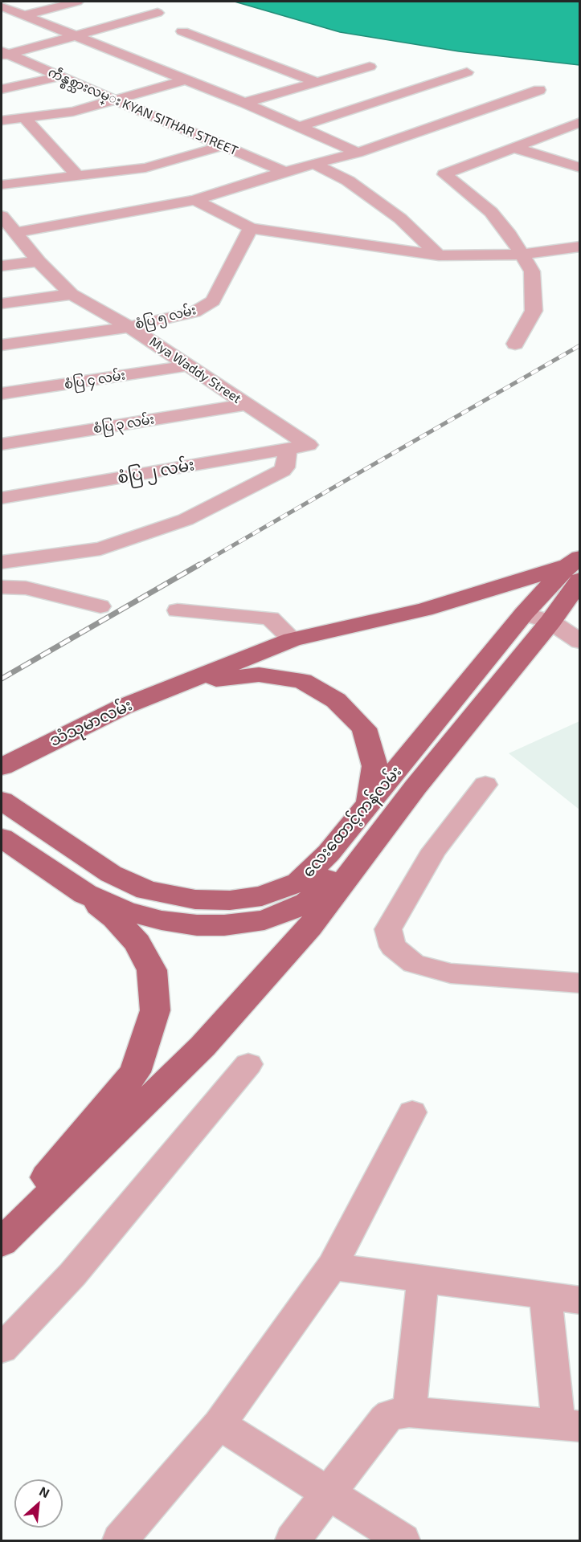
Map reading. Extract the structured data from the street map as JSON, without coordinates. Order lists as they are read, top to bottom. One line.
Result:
{"streets":{"main road":["သံသုမာလမ်း","လေးထောင့်ကန်လမ်း"],"street":["ကဵန္စစ္သားလမ္း KYAN SITHAR STREET","စံပြ ၅ လမ်း","Mya Waddy Street","စံပြ ၄ လမ်း","စံပြ ၃ လမ်း","စံပြ ၂ လမ်း"]},"crossings":[["စံပြ ၅ လမ်း","Mya Waddy Street"],["Mya Waddy Street","စံပြ ၄ လမ်း"],["Mya Waddy Street","စံပြ ၃ လမ်း"],["Mya Waddy Street","စံပြ ၂ လမ်း"]],"north":"top right"}
